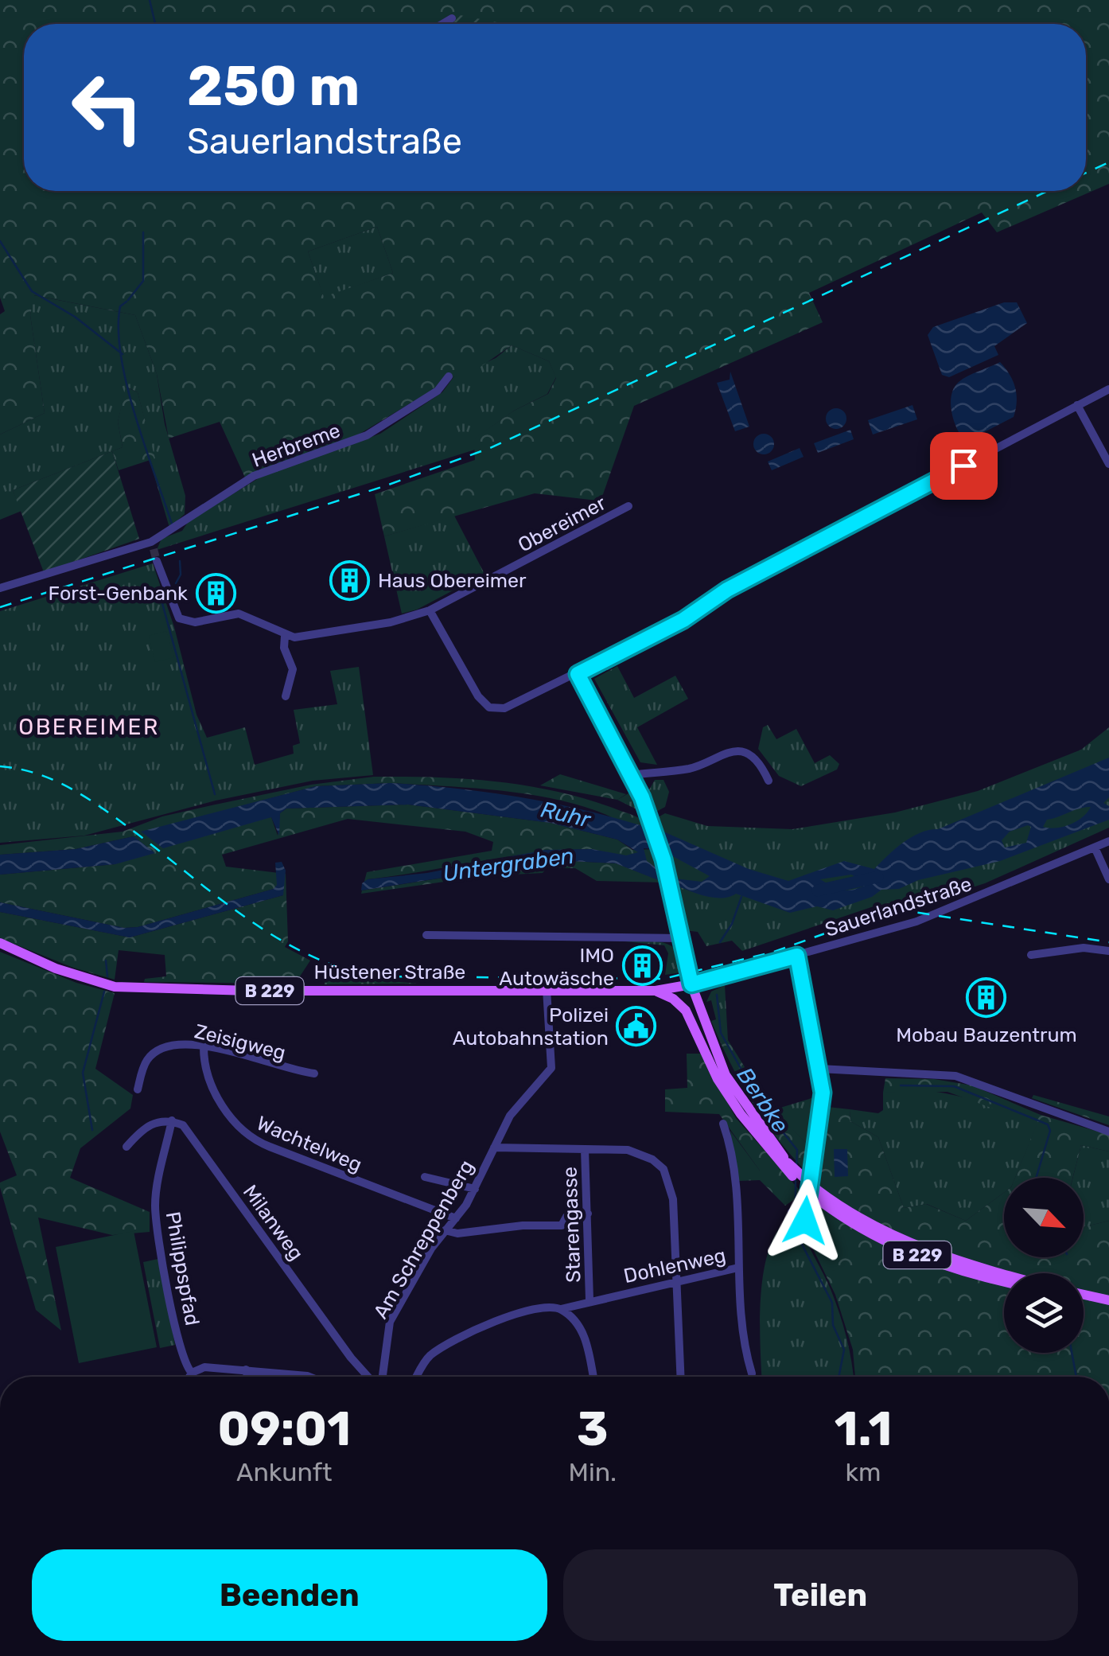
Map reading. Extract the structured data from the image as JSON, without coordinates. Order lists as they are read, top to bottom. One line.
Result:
{"streets":{"main road":["Hüstener Straße","B 229"],"street":["Herbreme","Obereimer","Sauerlandstraße","Zeisigweg","Wachtelweg","Milanweg","Starengasse","Am Schreppenberg","Dohlenweg","Philippspfad"]},"crossings":[["Sauerlandstraße","Hüstener Straße"],["Sauerlandstraße","B 229"],["Hüstener Straße","B 229"],["Hüstener Straße","Am Schreppenberg"],["Zeisigweg","Wachtelweg"],["Wachtelweg","Am Schreppenberg"],["Milanweg","Philippspfad"],["Starengasse","Dohlenweg"]],"districts":["OBEREIMER"],"water":["Ruhr","Untergraben","Berbke"],"places":{"building":["Haus Obereimer","Forst-Genbank","IMO Autowäsche","Mobau Bauzentrum"],"public building":["Polizei Autobahnstation"]},"north":"bottom right","page":{"turn":["250 m","Sauerlandstraße"],"eta":["09:01","Ankunft","3","Min.","1.1","km"],"buttons":["Beenden","Teilen"]}}
